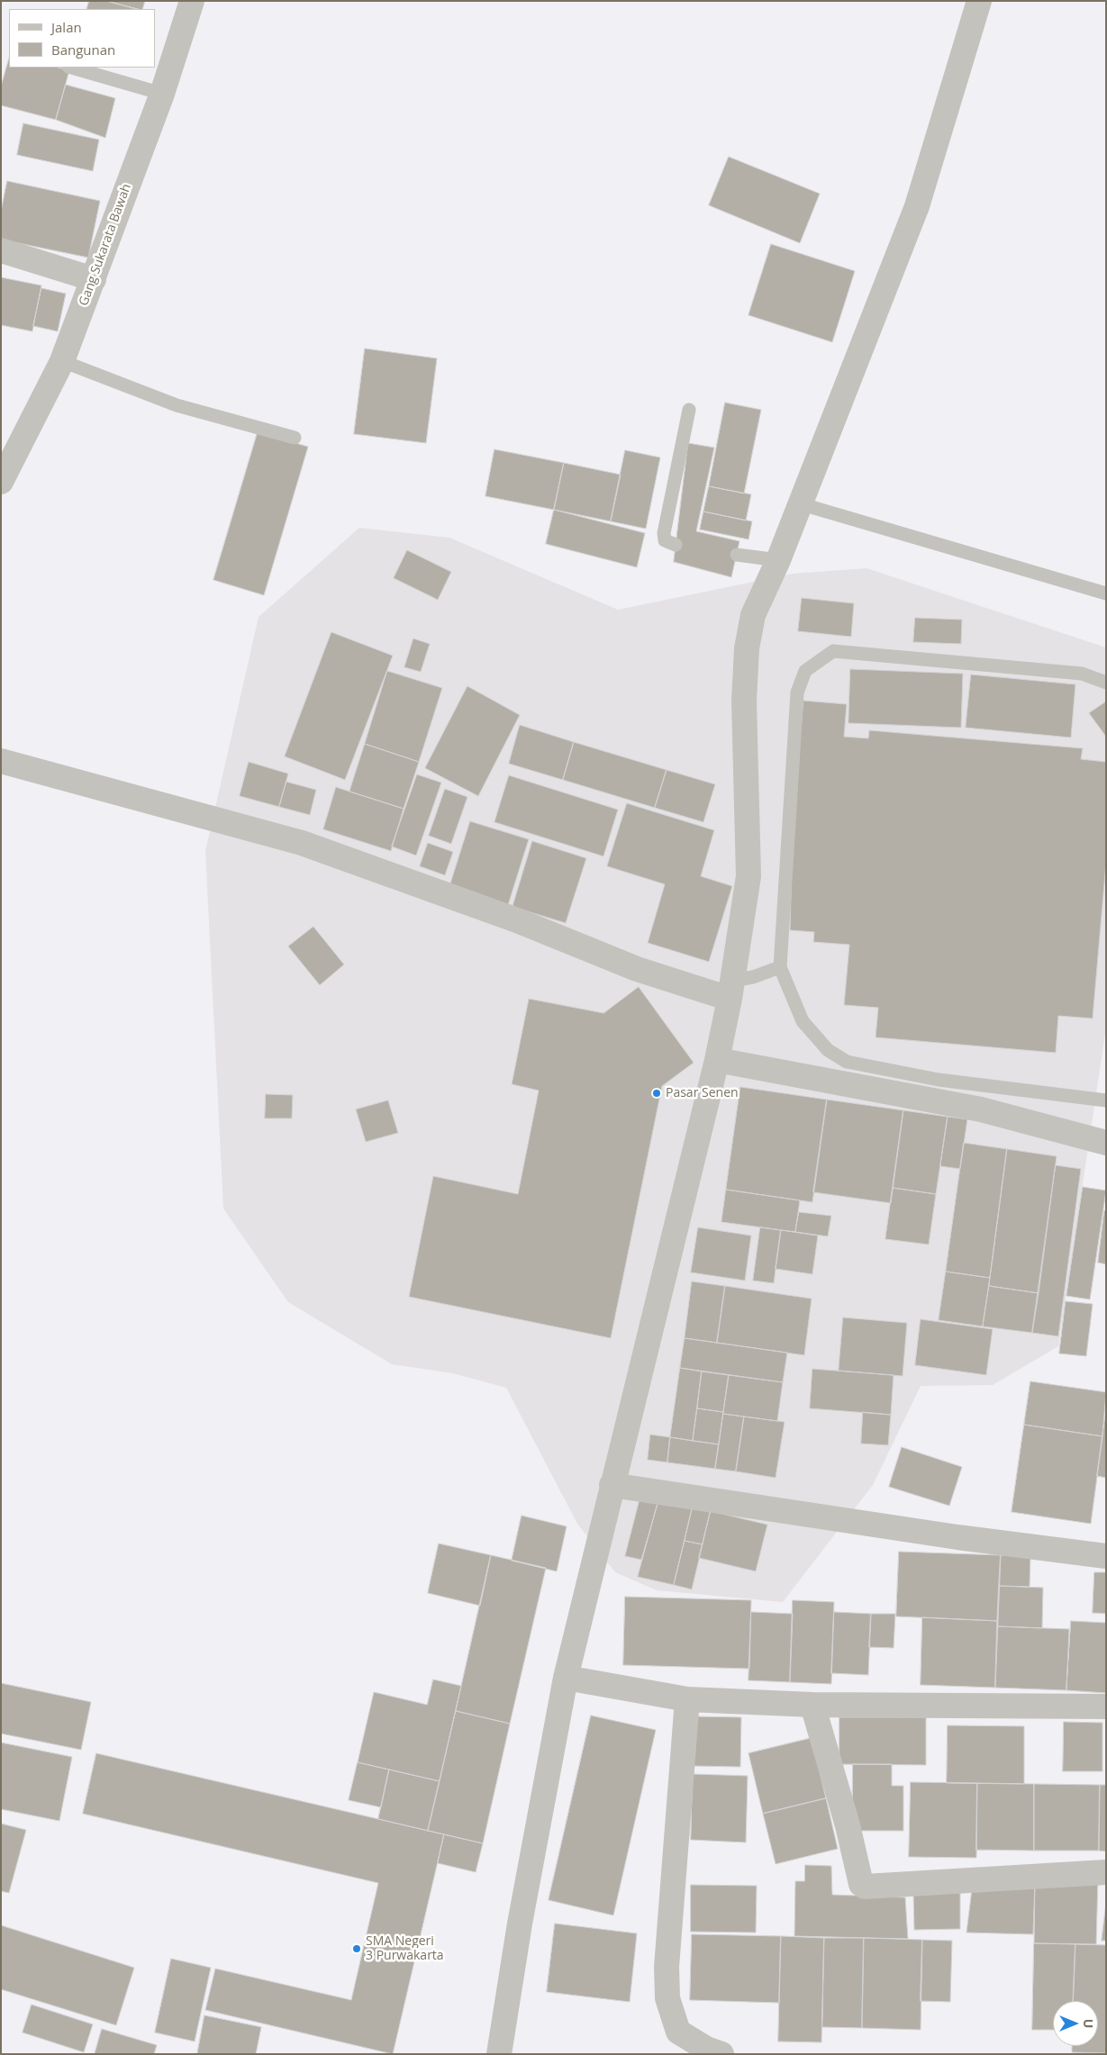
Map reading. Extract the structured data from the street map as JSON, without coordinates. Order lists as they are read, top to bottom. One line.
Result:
{"streets":{"street":["Gang Sukarata Bawah"]},"places":["Pasar Senen","SMA Negeri 3 Purwakarta"],"legend":["Jalan","Bangunan"],"north":"right"}
